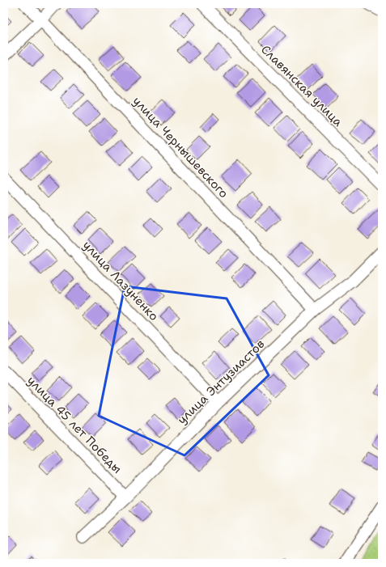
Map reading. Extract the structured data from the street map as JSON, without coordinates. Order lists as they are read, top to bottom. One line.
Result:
{"streets":{"street":["Славянская улица","улица Чернышевского","улица Лазуненко","улица Энтузиастов","улица 45 лет Победы"]},"crossings":[["улица Чернышевского","улица Энтузиастов"],["улица Лазуненко","улица Энтузиастов"],["улица Энтузиастов","улица 45 лет Победы"]]}
